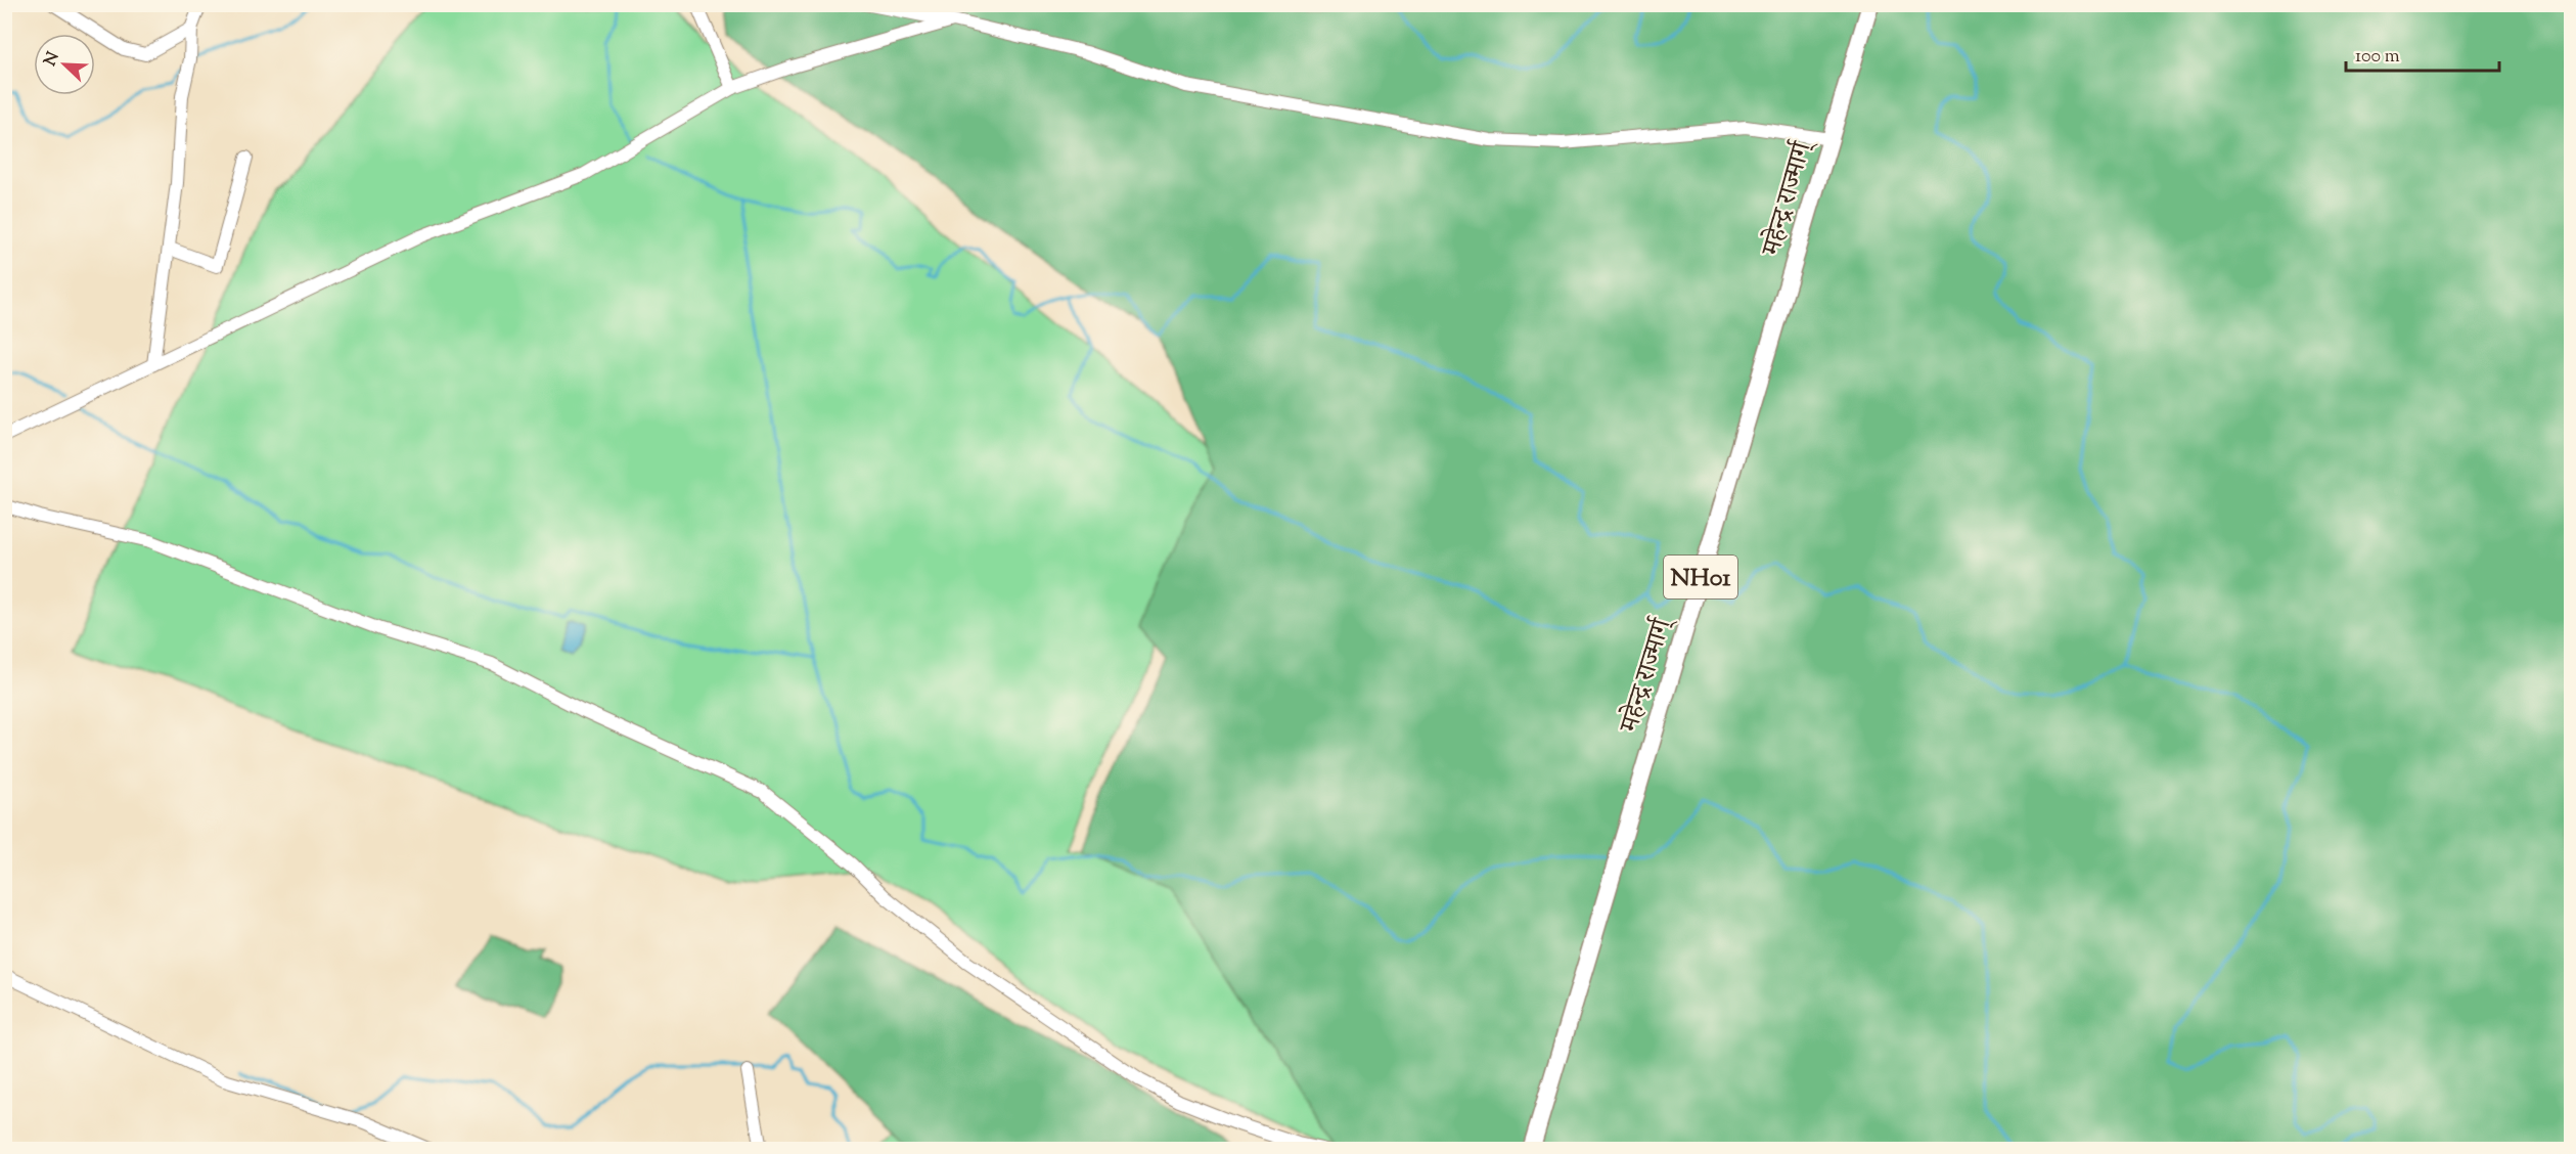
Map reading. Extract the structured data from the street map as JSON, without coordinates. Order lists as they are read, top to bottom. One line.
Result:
{"streets":{"highway":["महेन्द्र राज्मार्ग्","NH01"]},"scale_bar":"100 m","north":"top left"}
